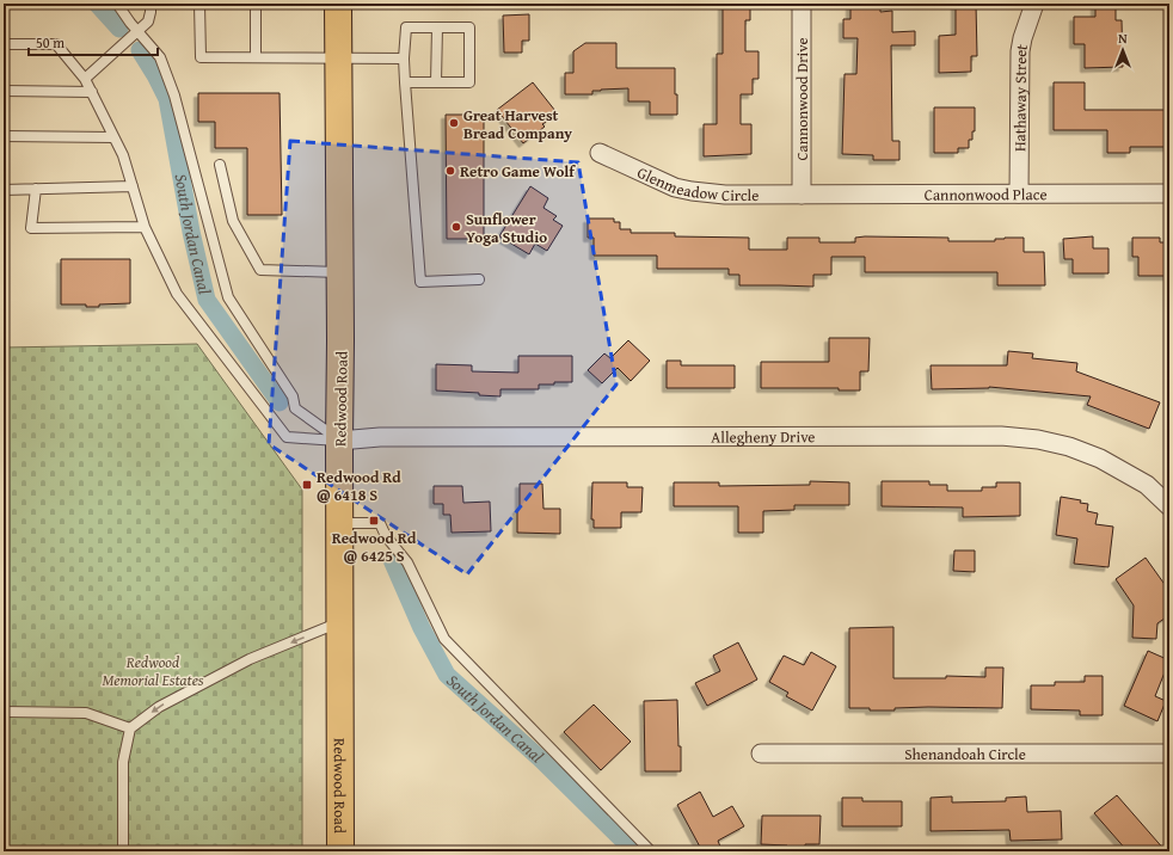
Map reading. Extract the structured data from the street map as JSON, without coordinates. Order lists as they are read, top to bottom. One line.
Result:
{"streets":{"main road":["Redwood Road"],"street":["Hathaway Street","Cannonwood Drive","Glenmeadow Circle","Cannonwood Place","Allegheny Drive","Shenandoah Circle"]},"crossings":[["Hathaway Street","Cannonwood Place"],["Cannonwood Drive","Glenmeadow Circle"],["Cannonwood Drive","Cannonwood Place"],["Glenmeadow Circle","Cannonwood Place"],["Redwood Road","Allegheny Drive"]],"water":["South Jordan Canal"],"parks":["Redwood Memorial Estates"],"places":{"other":["Great Harvest Bread Company","Retro Game Wolf","Sunflower Yoga Studio"],"transit":["Redwood Rd @ 6418 S","Redwood Rd @ 6425 S"]},"scale_bar":"50 m","north":"top"}
